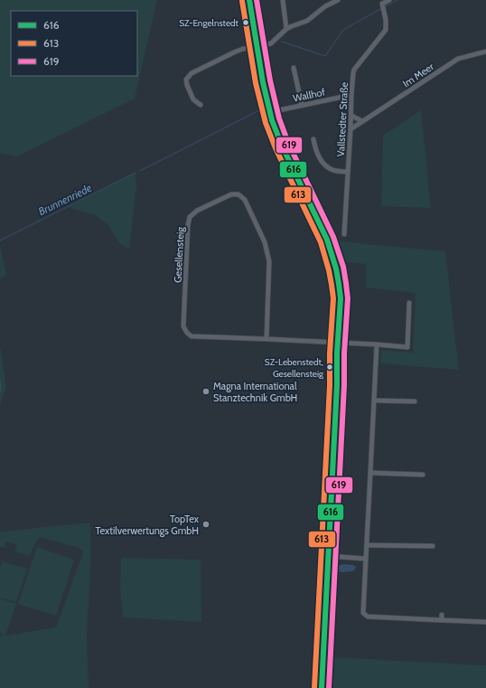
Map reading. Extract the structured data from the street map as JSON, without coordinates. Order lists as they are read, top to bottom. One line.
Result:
{"streets":{"street":["Im Meer","Wallhof","Vallstedter Straße","Gesellensteig"]},"crossings":[["Im Meer","Vallstedter Straße"],["Wallhof","Vallstedter Straße"]],"water":["Brunnenriede"],"places":["SZ-Engelnstedt","SZ-Lebenstedt, Gesellensteig","Magna International Stanztechnik GmbH","TopTex Textilverwertungs GmbH"],"lines":["transit line 616","transit line 619","transit line 613"],"legend":["616","613","619"]}
